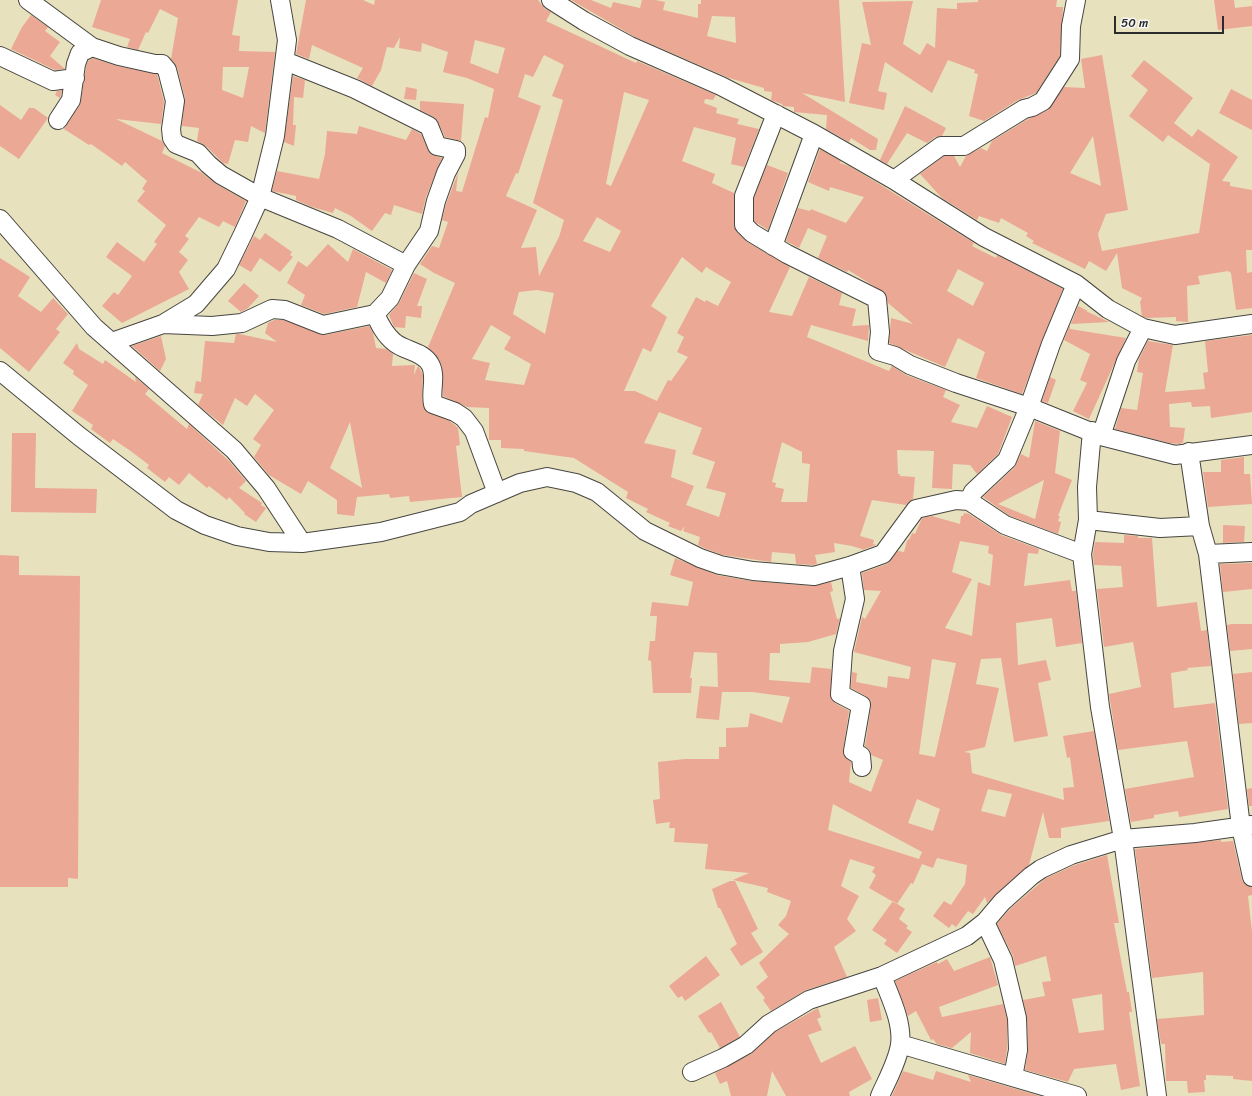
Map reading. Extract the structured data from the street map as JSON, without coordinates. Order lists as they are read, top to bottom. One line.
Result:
{"scale_bar":"50 m"}
